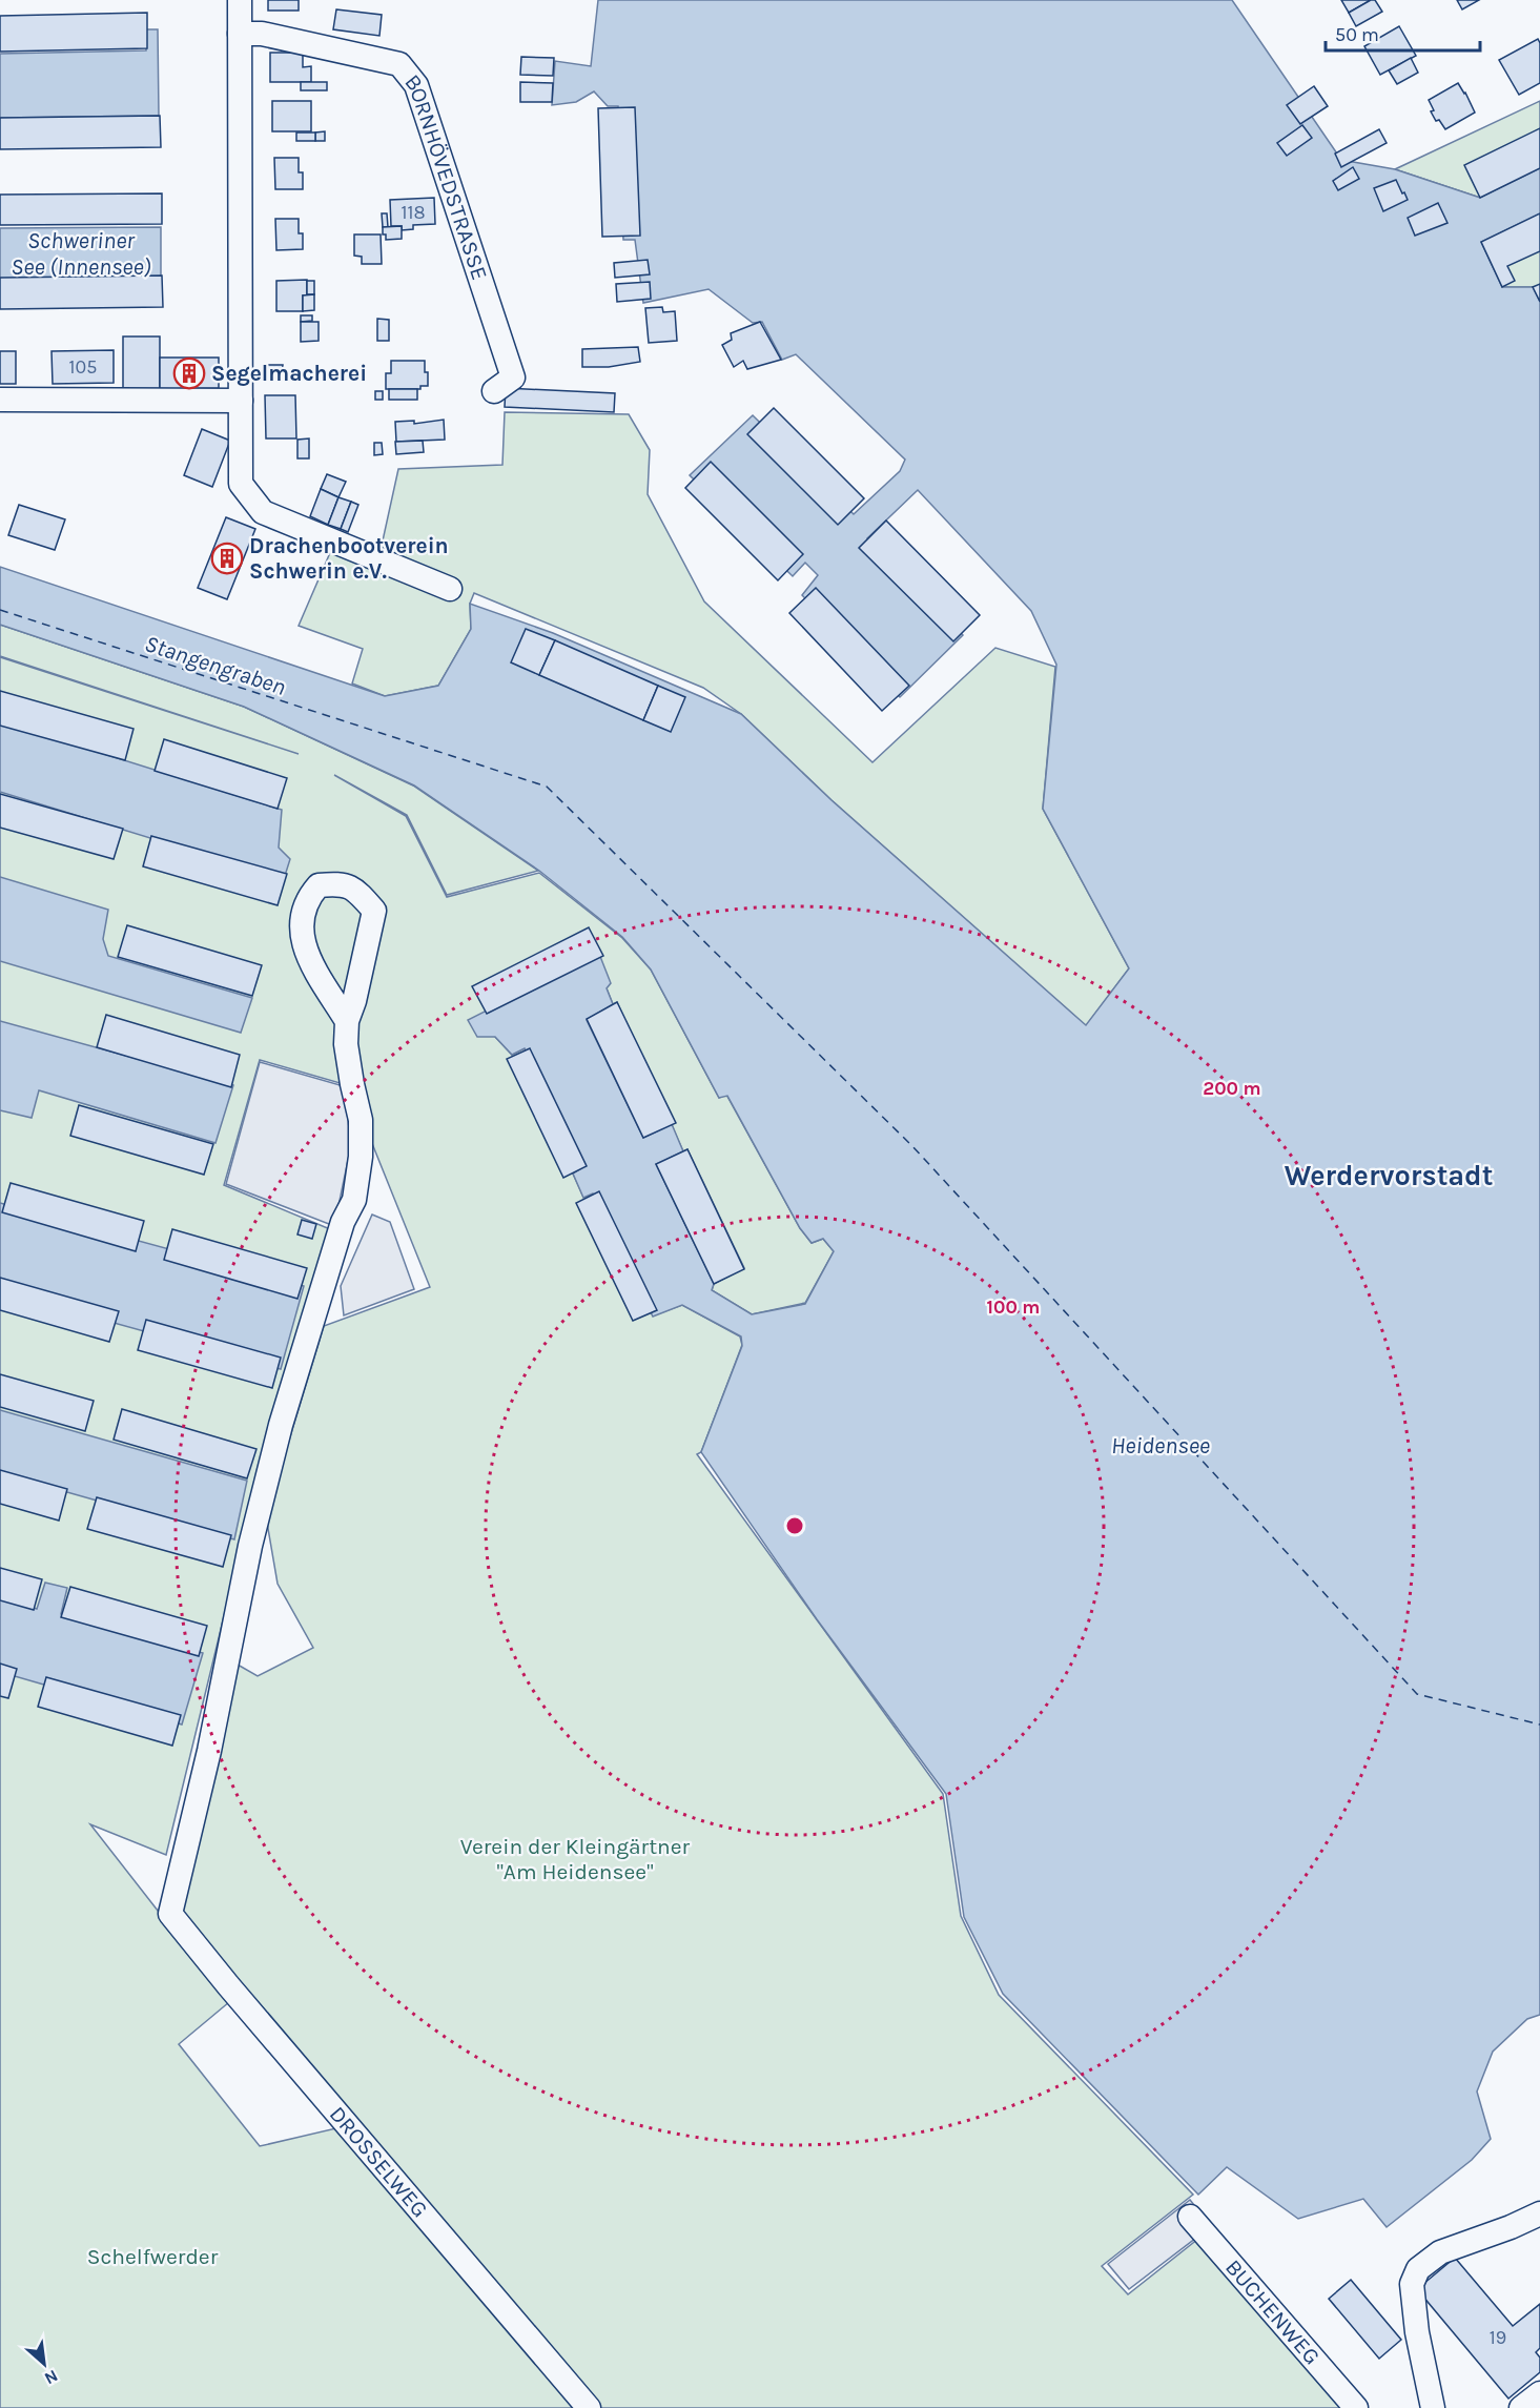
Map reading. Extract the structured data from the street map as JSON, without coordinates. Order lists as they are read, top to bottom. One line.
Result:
{"streets":{"street":["BORNHÖVEDSTRASSE","DROSSELWEG","BUCHENWEG"]},"districts":["Werdervorstadt"],"water":["Schweriner See (Innensee)","Stangengraben","Heidensee"],"parks":["Verein der Kleingärtner \"Am Heidensee\"","Schelfwerder"],"places":{"building":["Segelmacherei","Drachenbootverein Schwerin e.V."]},"house_numbers":["118","105","19"],"scale_bar":"50 m","north":"bottom right","rings":["200 m","100 m"]}
